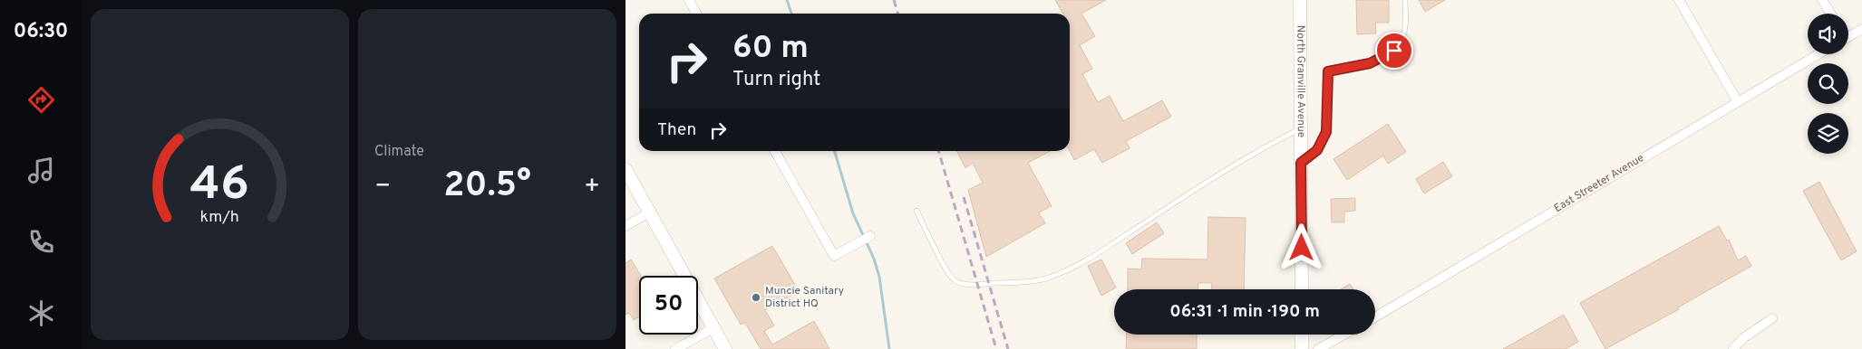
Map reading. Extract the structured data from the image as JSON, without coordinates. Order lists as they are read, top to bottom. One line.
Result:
{"streets":{"main road":["North Granville Avenue"],"street":["East Streeter Avenue"]},"places":["Muncie Sanitary District HQ"],"page":{"tabs":"06:30","tile":"Climate","turn":["60 m","Turn right"],"then":"Then","heat":["−","20.5°","+"],"limit":"50","trip":"06:31 · 1 min · 190 m","gauge":["46","km/h"]}}
